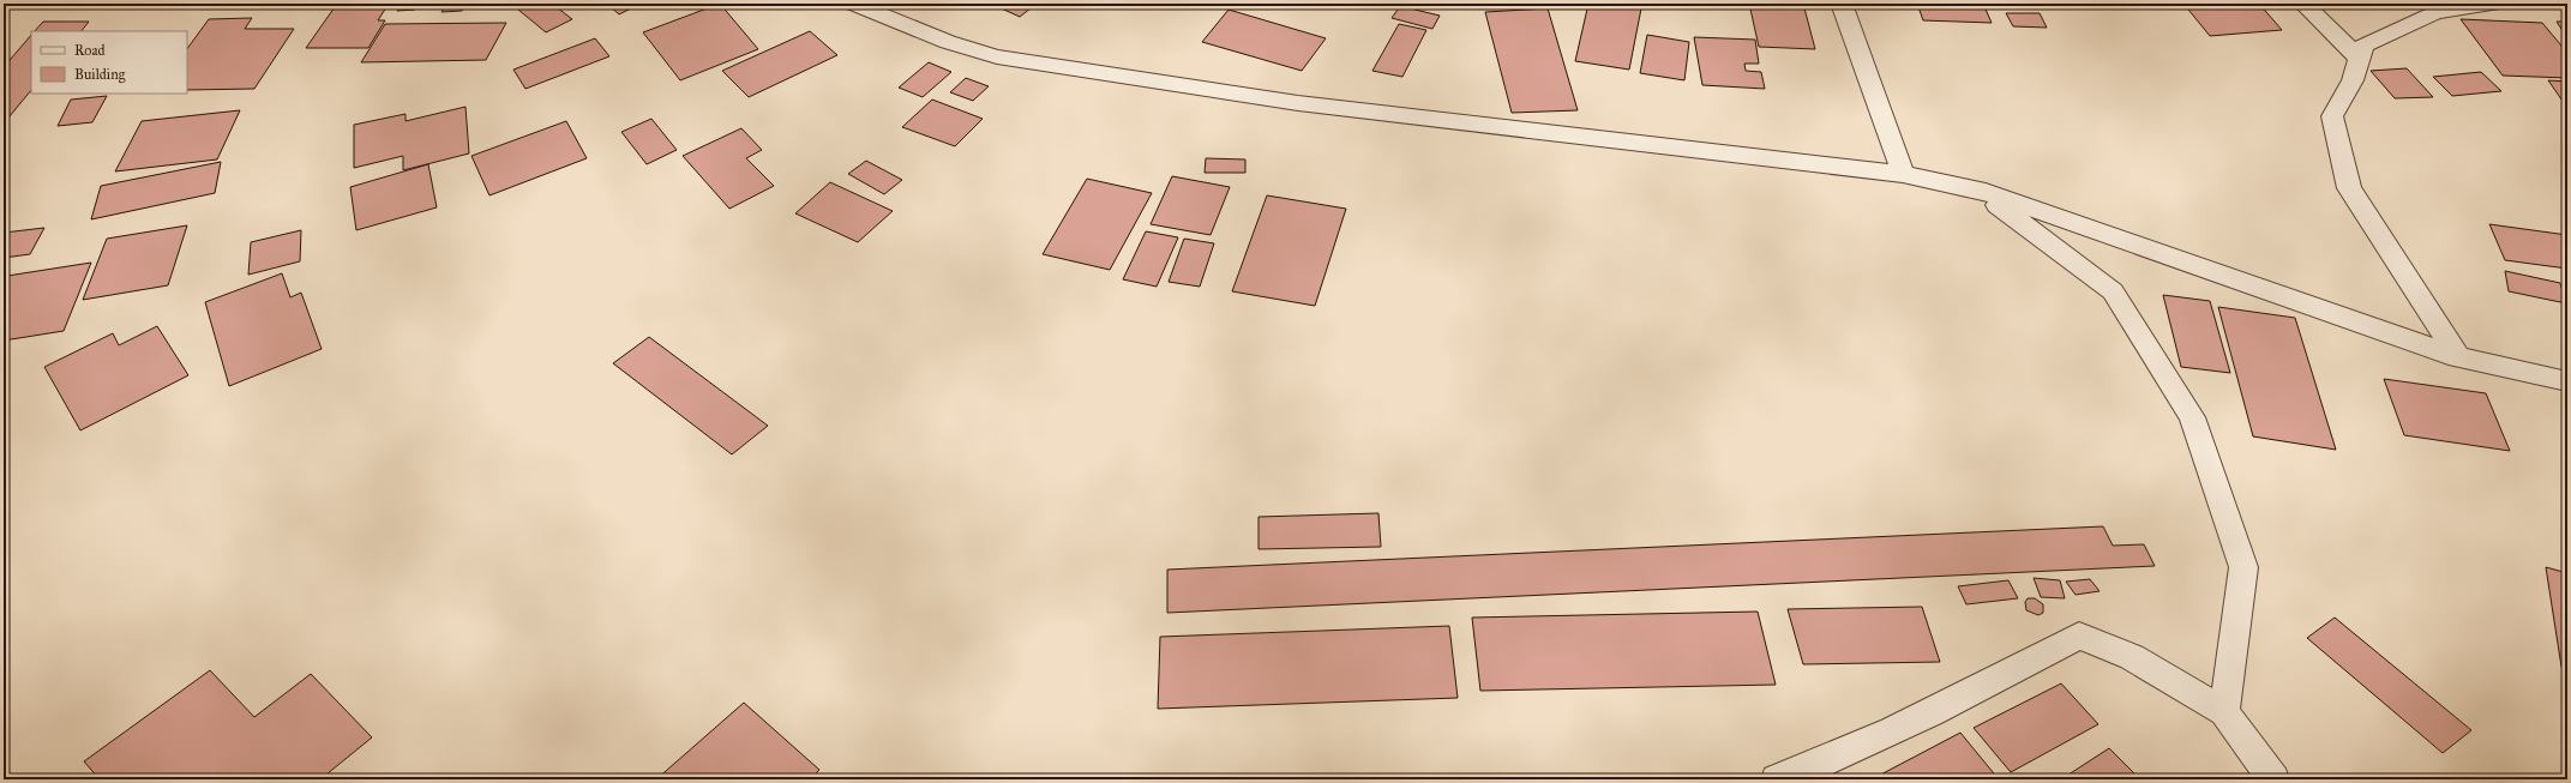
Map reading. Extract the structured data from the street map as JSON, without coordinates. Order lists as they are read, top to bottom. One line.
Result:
{"legend":["Road","Building"]}
